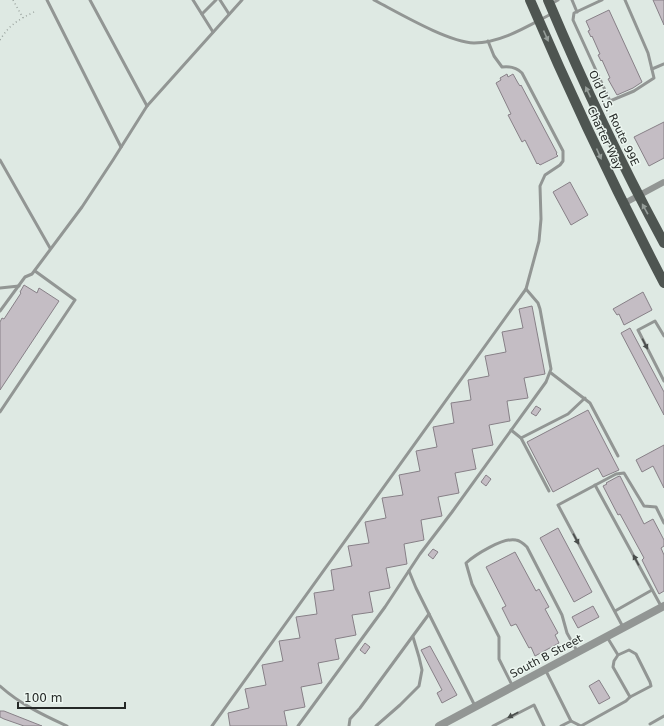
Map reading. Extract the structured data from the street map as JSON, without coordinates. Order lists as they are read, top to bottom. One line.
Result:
{"streets":{"main road":["Old U.S. Route 99E","Charter Way"],"street":["South B Street"]},"one_way":["Old U.S. Route 99E","Charter Way"],"scale_bar":"100 m"}
